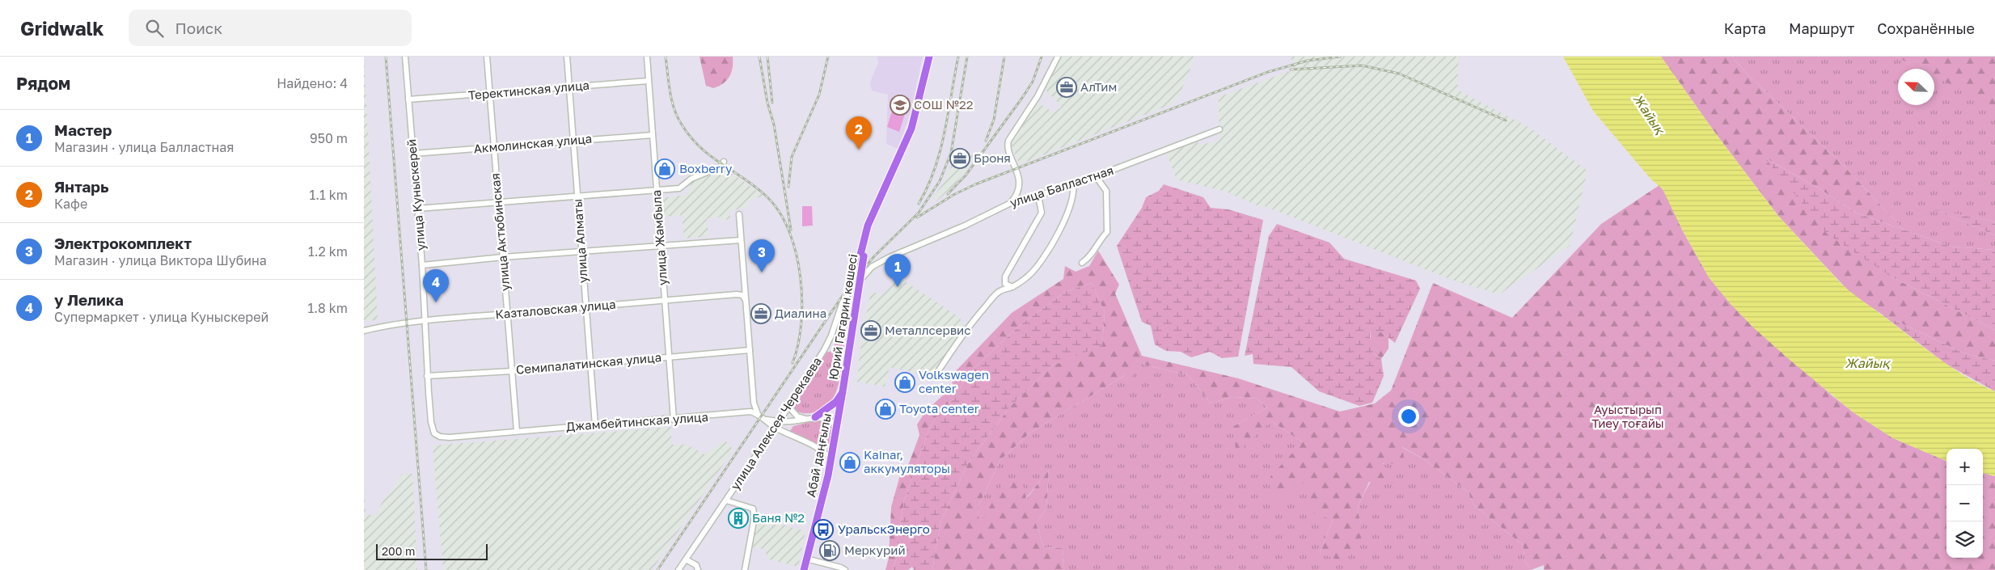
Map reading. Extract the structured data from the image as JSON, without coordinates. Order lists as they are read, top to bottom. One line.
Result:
{"streets":{"main road":["Юрий Гагарин көшесі","Абай даңғылы"],"street":["Теректинская улица","Акмолинская улица","улица Балластная","улица Куныскерей","улица Актюбинская","улица Жамбыла","улица Алматы","Казталовская улица","Семипалатинская улица","Джамбейтинская улица","улица Алексея Черекаева"]},"crossings":[["Теректинская улица","улица Куныскерей"],["Теректинская улица","улица Актюбинская"],["Теректинская улица","улица Жамбыла"],["Теректинская улица","улица Алматы"],["Акмолинская улица","улица Куныскерей"],["Акмолинская улица","улица Актюбинская"],["Акмолинская улица","улица Жамбыла"],["Акмолинская улица","улица Алматы"],["улица Балластная","улица Алексея Черекаева"],["улица Куныскерей","Казталовская улица"],["улица Куныскерей","Семипалатинская улица"],["улица Куныскерей","Джамбейтинская улица"],["улица Актюбинская","Казталовская улица"],["улица Актюбинская","Семипалатинская улица"],["улица Актюбинская","Джамбейтинская улица"],["улица Жамбыла","Казталовская улица"],["улица Жамбыла","Семипалатинская улица"],["улица Жамбыла","Джамбейтинская улица"],["улица Алматы","Казталовская улица"],["улица Алматы","Семипалатинская улица"],["улица Алматы","Джамбейтинская улица"],["Юрий Гагарин көшесі","Абай даңғылы"],["Джамбейтинская улица","улица Алексея Черекаева"],["Джамбейтинская улица","Абай даңғылы"]],"water":["Жайық"],"parks":["Ауыстырып Тиеу тоғайы"],"places":{"office":["АлТим","Броня","Диалина","Металлсервис"],"school or university":["СОШ №22"],"shop":["Boxberry","Volkswagen center","Toyota center","Kainar, аккумуляторы"],"building":["Баня №2"],"bus stop":["УральскЭнерго"],"fuel station":["Меркурий"]},"scale_bar":"200 m","north":"top left","page":{"header":"Gridwalk","search":"Поиск","nav":["Карта","Маршрут","Сохранённые"],"heading":["Рядом","Найдено: 4"],"list":[{"mark":"1","name":"Мастер","note":"Магазин · улица Балластная","value":"950 m"},{"mark":"2","name":"Янтарь","note":"Кафе","value":"1.1 km"},{"mark":"3","name":"Электрокомплект","note":"Магазин · улица Виктора Шубина","value":"1.2 km"},{"mark":"4","name":"у Лелика","note":"Супермаркет · улица Куныскерей","value":"1.8 km"}],"pins":["2","3","1","4"],"map_buttons":["+","−"],"scale":"200 m"}}
